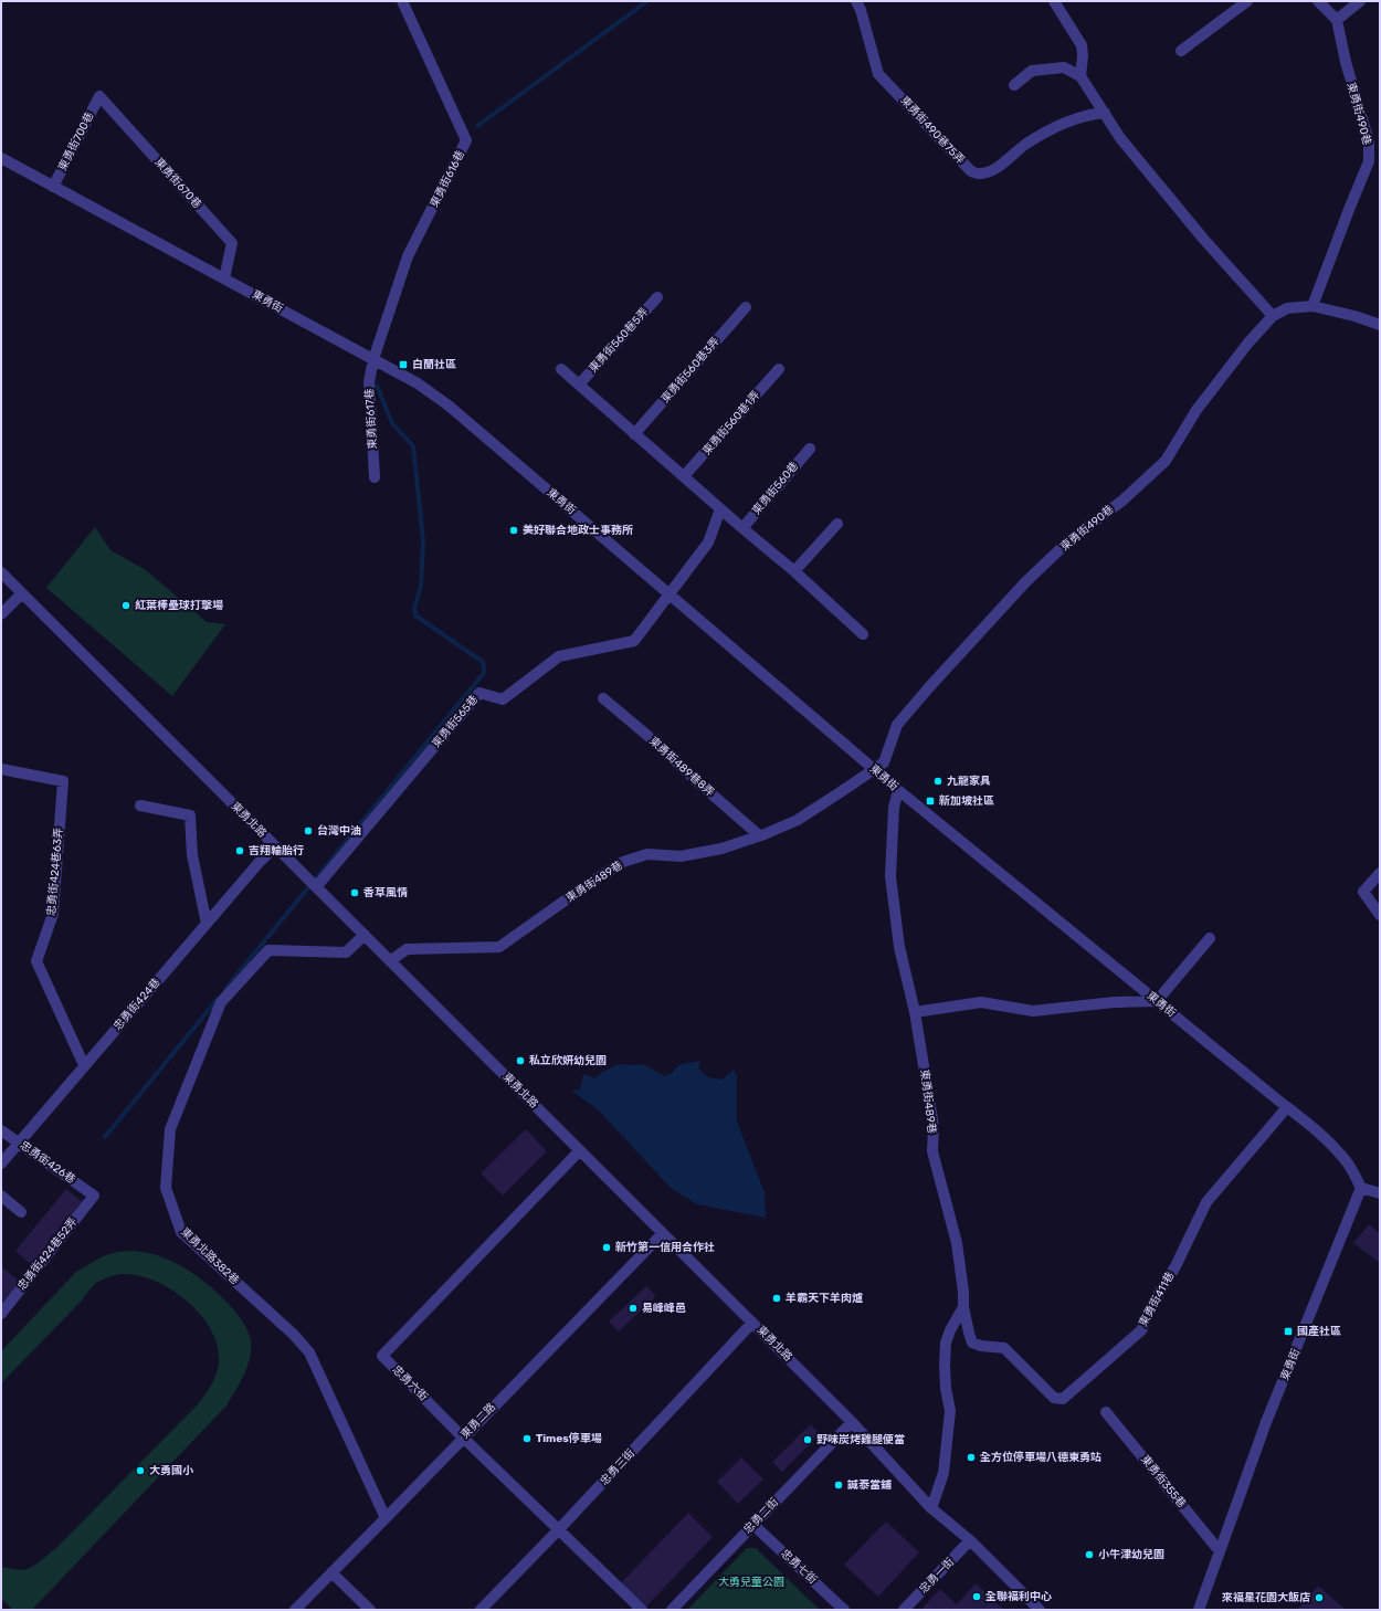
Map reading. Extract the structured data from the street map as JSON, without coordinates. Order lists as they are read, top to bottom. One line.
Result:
{"streets":{"street":["東勇街490巷","東勇街490巷75弄","東勇街700巷","東勇街616巷","東勇街670巷","東勇街","東勇街560巷5弄","東勇街560巷3弄","東勇街617巷","東勇街560巷1弄","東勇街560巷","東勇街565巷","東勇街489巷8弄","東勇北路","忠勇街424巷63弄","東勇街489巷","忠勇街424巷","忠勇街426巷","忠勇街424巷52弄","東勇北路382巷","東勇街411巷","忠勇六街","東勇二路","忠勇三街","東勇街355巷","忠勇二街","忠勇七街","忠勇一街"]},"crossings":[["東勇街490巷","東勇街"],["東勇街490巷","東勇街489巷"],["東勇街700巷","東勇街670巷"],["東勇街700巷","東勇街"],["東勇街616巷","東勇街"],["東勇街616巷","東勇街617巷"],["東勇街670巷","東勇街"],["東勇街","東勇街617巷"],["東勇街","東勇街565巷"],["東勇街","東勇街489巷"],["東勇街","東勇街411巷"],["東勇街","東勇街355巷"],["東勇街565巷","東勇北路"],["東勇街489巷8弄","東勇街489巷"],["東勇北路","東勇街489巷"],["東勇北路","忠勇街424巷"],["東勇北路","東勇北路382巷"],["東勇北路","忠勇六街"],["東勇北路","東勇二路"],["東勇北路","忠勇三街"],["東勇北路","忠勇二街"],["東勇北路","忠勇一街"],["忠勇街424巷63弄","忠勇街424巷"],["東勇街489巷","東勇街411巷"],["忠勇街424巷","忠勇街426巷"],["忠勇街426巷","忠勇街424巷52弄"],["東勇北路382巷","東勇二路"],["忠勇六街","東勇二路"],["忠勇六街","忠勇三街"],["忠勇二街","忠勇七街"]],"parks":["大勇兒童公園"],"places":{"transit":["白蘭社區","新加坡社區","國產社區"],"other":["美好聯合地政士事務所","紅葉棒壘球打擊場","九龍家具","台灣中油","吉翔輪胎行","香草風情","私立欣妍幼兒園","新竹第一信用合作社","羊霸天下羊肉爐","易峰峰邑","Times停車場","野味炭烤雞腿便當","全方位停車場八德東勇站","大勇國小","誠泰當鋪","小牛津幼兒園","全聯福利中心","來福星花園大飯店"]}}
